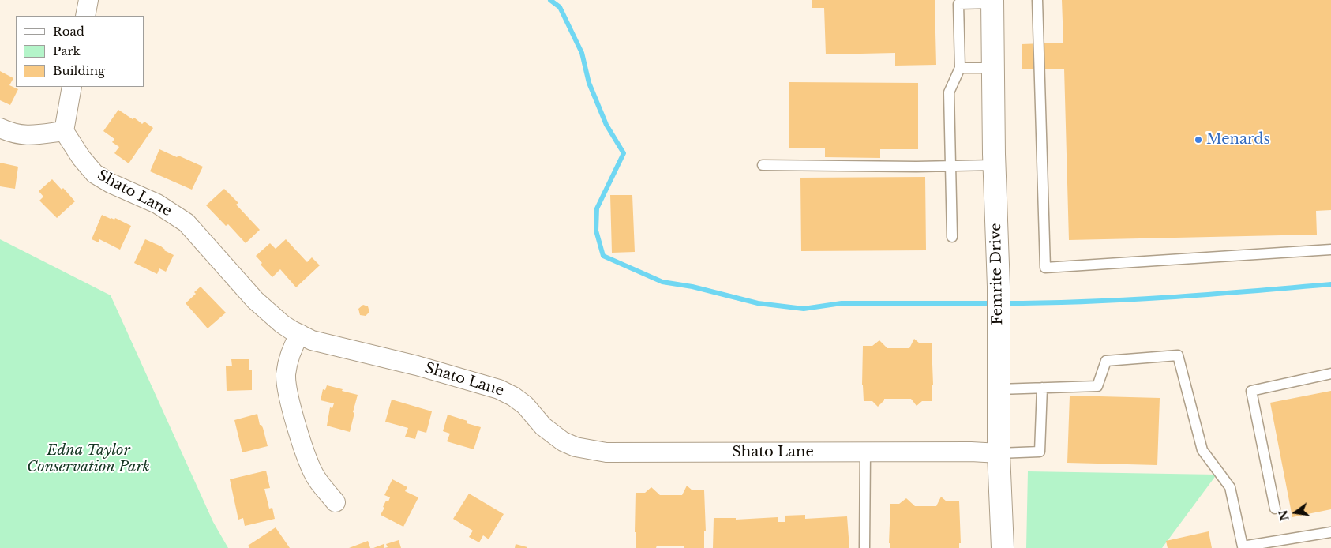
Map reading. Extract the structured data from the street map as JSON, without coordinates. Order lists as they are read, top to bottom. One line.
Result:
{"streets":{"street":["Shato Lane","Femrite Drive"]},"crossings":[["Shato Lane","Femrite Drive"]],"parks":["Edna Taylor Conservation Park"],"places":["Menards"],"legend":["Road","Park","Building"],"north":"left"}
